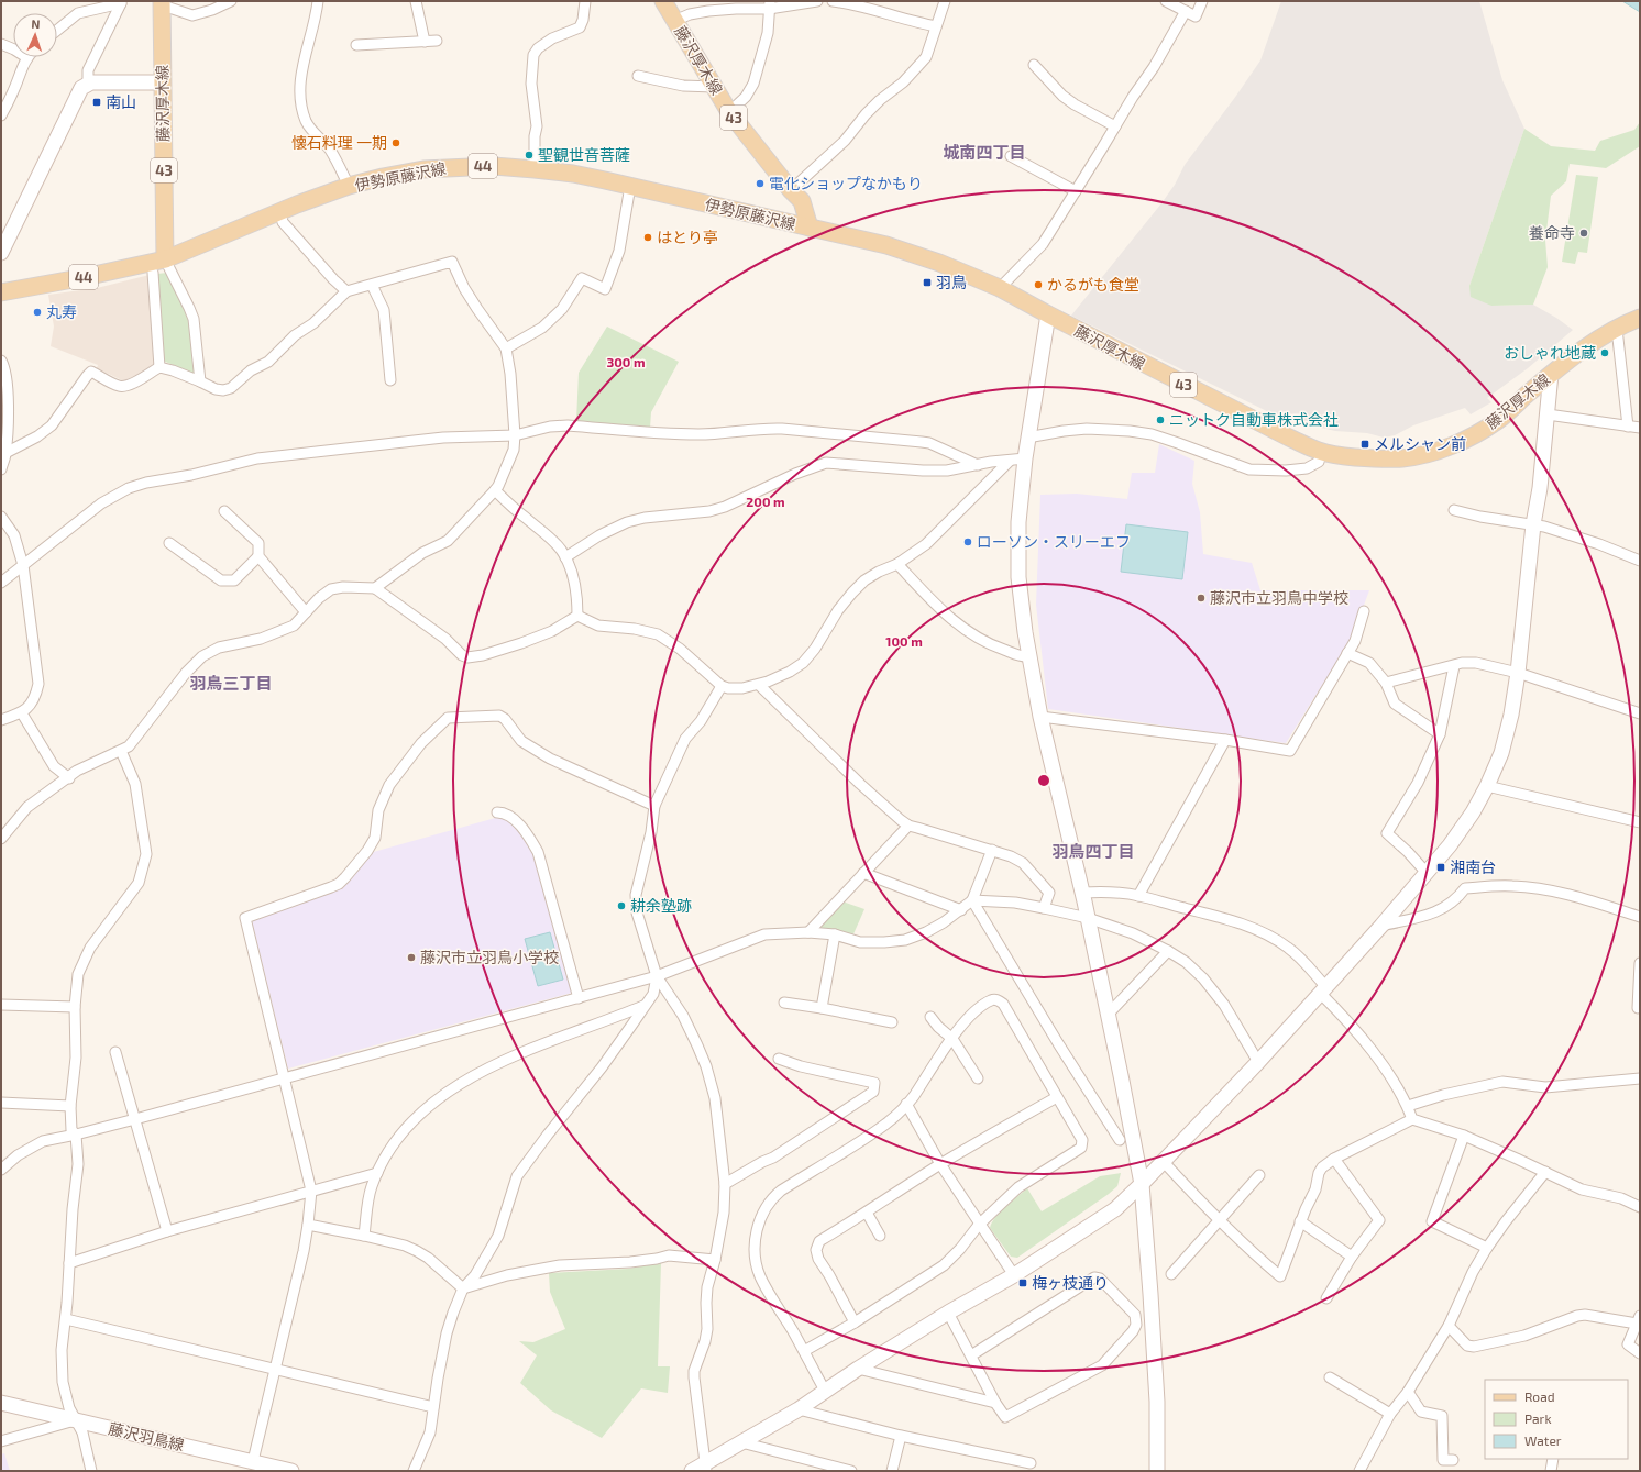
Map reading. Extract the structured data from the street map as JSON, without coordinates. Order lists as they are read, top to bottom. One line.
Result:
{"streets":{"main road":["藤沢厚木線","43","44","伊勢原藤沢線"],"street":["藤沢羽鳥線"]},"crossings":[["藤沢厚木線","伊勢原藤沢線"]],"districts":["城南四丁目","羽鳥三丁目","羽鳥四丁目"],"places":{"transit":["南山","羽鳥","メルシャン前","湘南台","梅ヶ枝通り"],"other":["懐石料理 一期","聖観世音菩薩","電化ショップなかもり","養命寺","はとり亭","かるがも食堂","丸寿","おしゃれ地蔵","ニットク自動車株式会社","ローソン・スリーエフ","藤沢市立羽鳥中学校","耕余塾跡","藤沢市立羽鳥小学校"]},"legend":["Road","Park","Water"],"north":"top","rings":["300 m","200 m","100 m"]}
